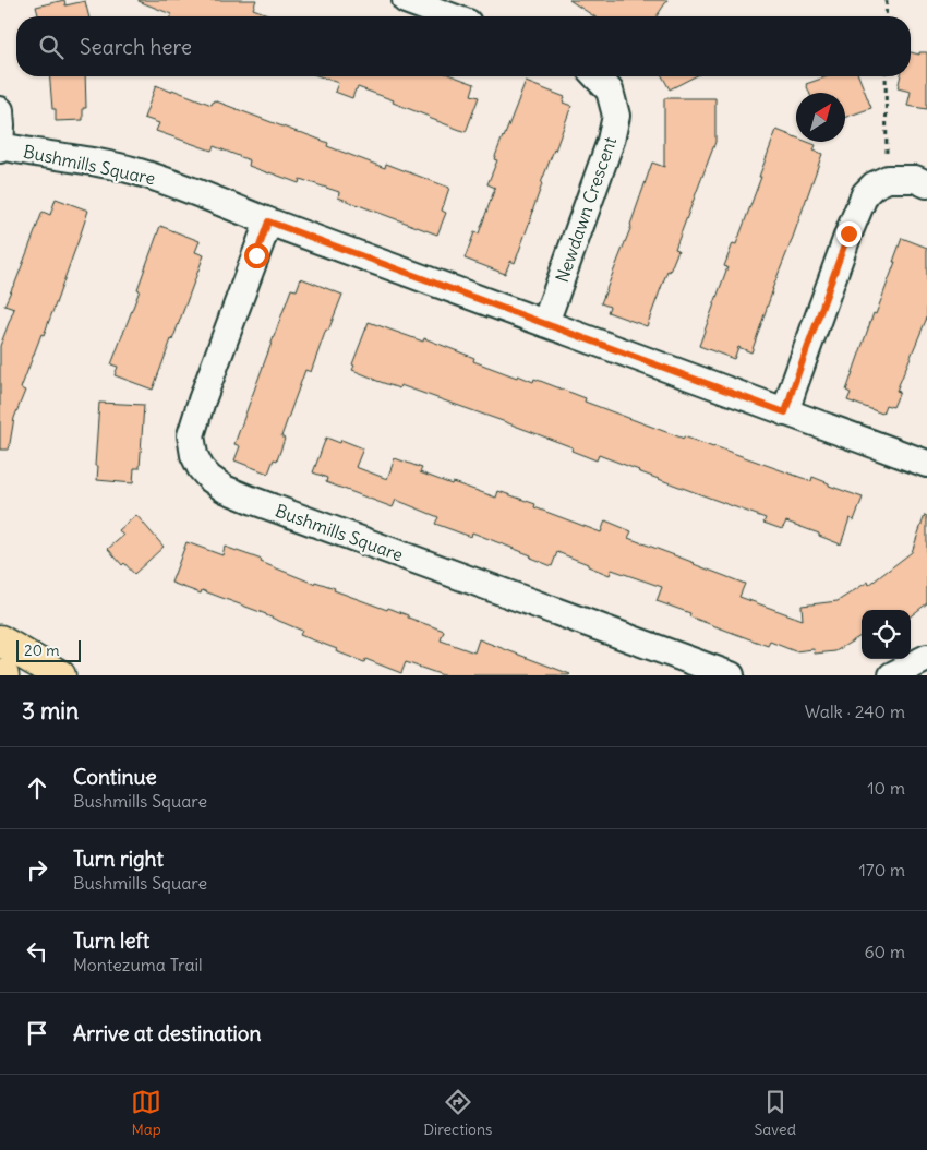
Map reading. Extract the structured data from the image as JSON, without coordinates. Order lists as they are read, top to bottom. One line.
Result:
{"streets":{"street":["Bushmills Square","Newdawn Crescent"]},"crossings":[["Bushmills Square","Newdawn Crescent"]],"scale_bar":"20 m","north":"top right","page":{"search":"Search here","scale":"20 m","heading":["3 min","Walk · 240 m"],"list":[["Continue","Bushmills Square","10 m"],["Turn right","Bushmills Square","170 m"],["Turn left","Montezuma Trail","60 m"],"Arrive at destination"],"nav":["Map","Directions","Saved"]}}
